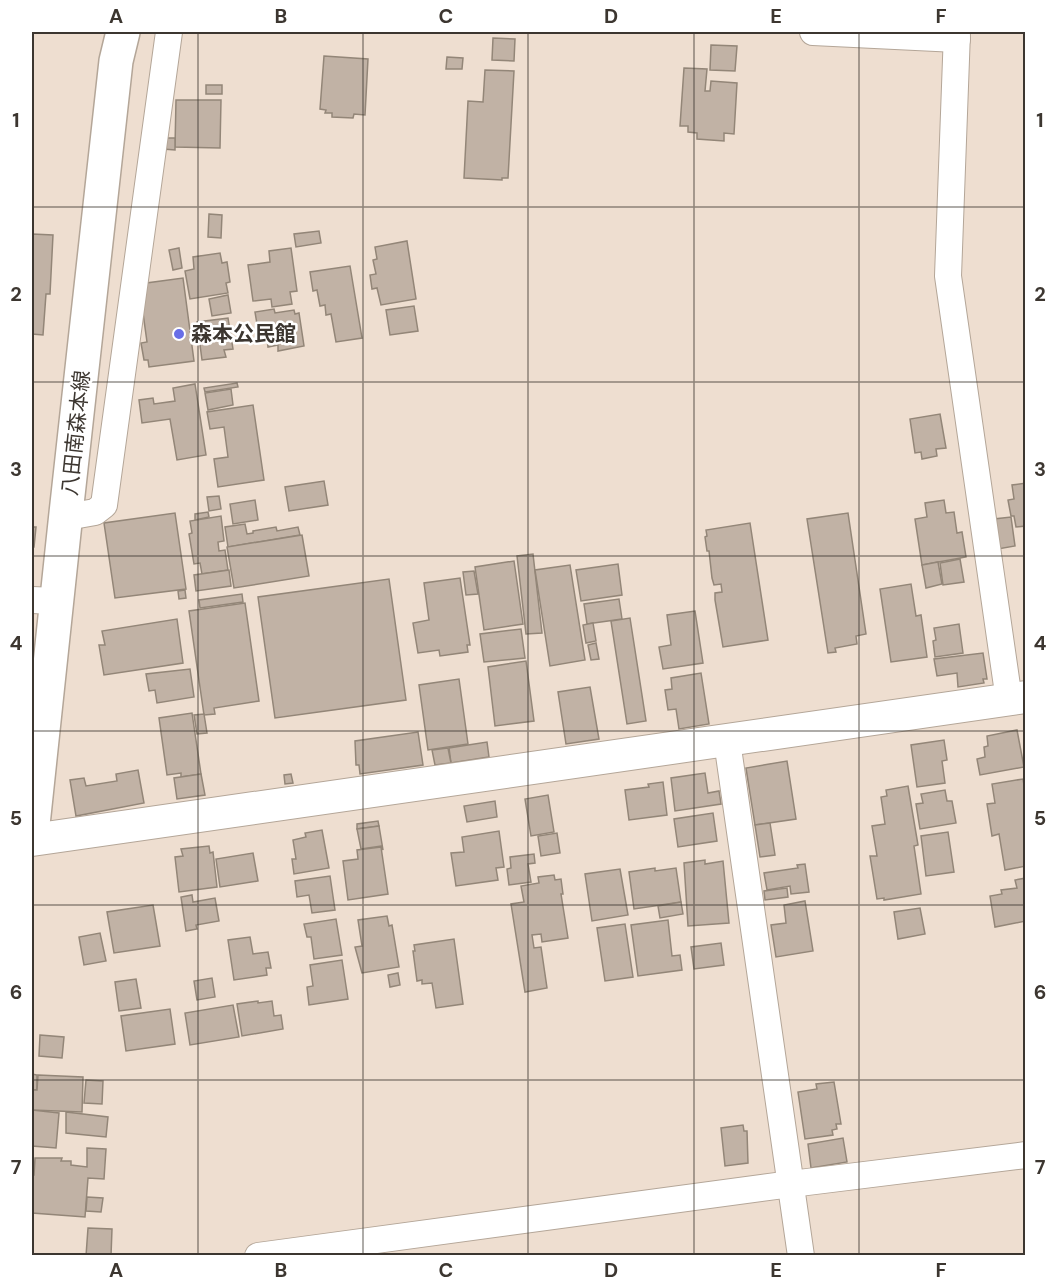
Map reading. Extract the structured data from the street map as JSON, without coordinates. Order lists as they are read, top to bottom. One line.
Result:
{"streets":{"main road":["八田南森本線"]},"places":["森本公民館"],"grid":{"columns":["A","B","C","D","E","F"],"rows":["1","2","3","4","5","6","7"]}}
